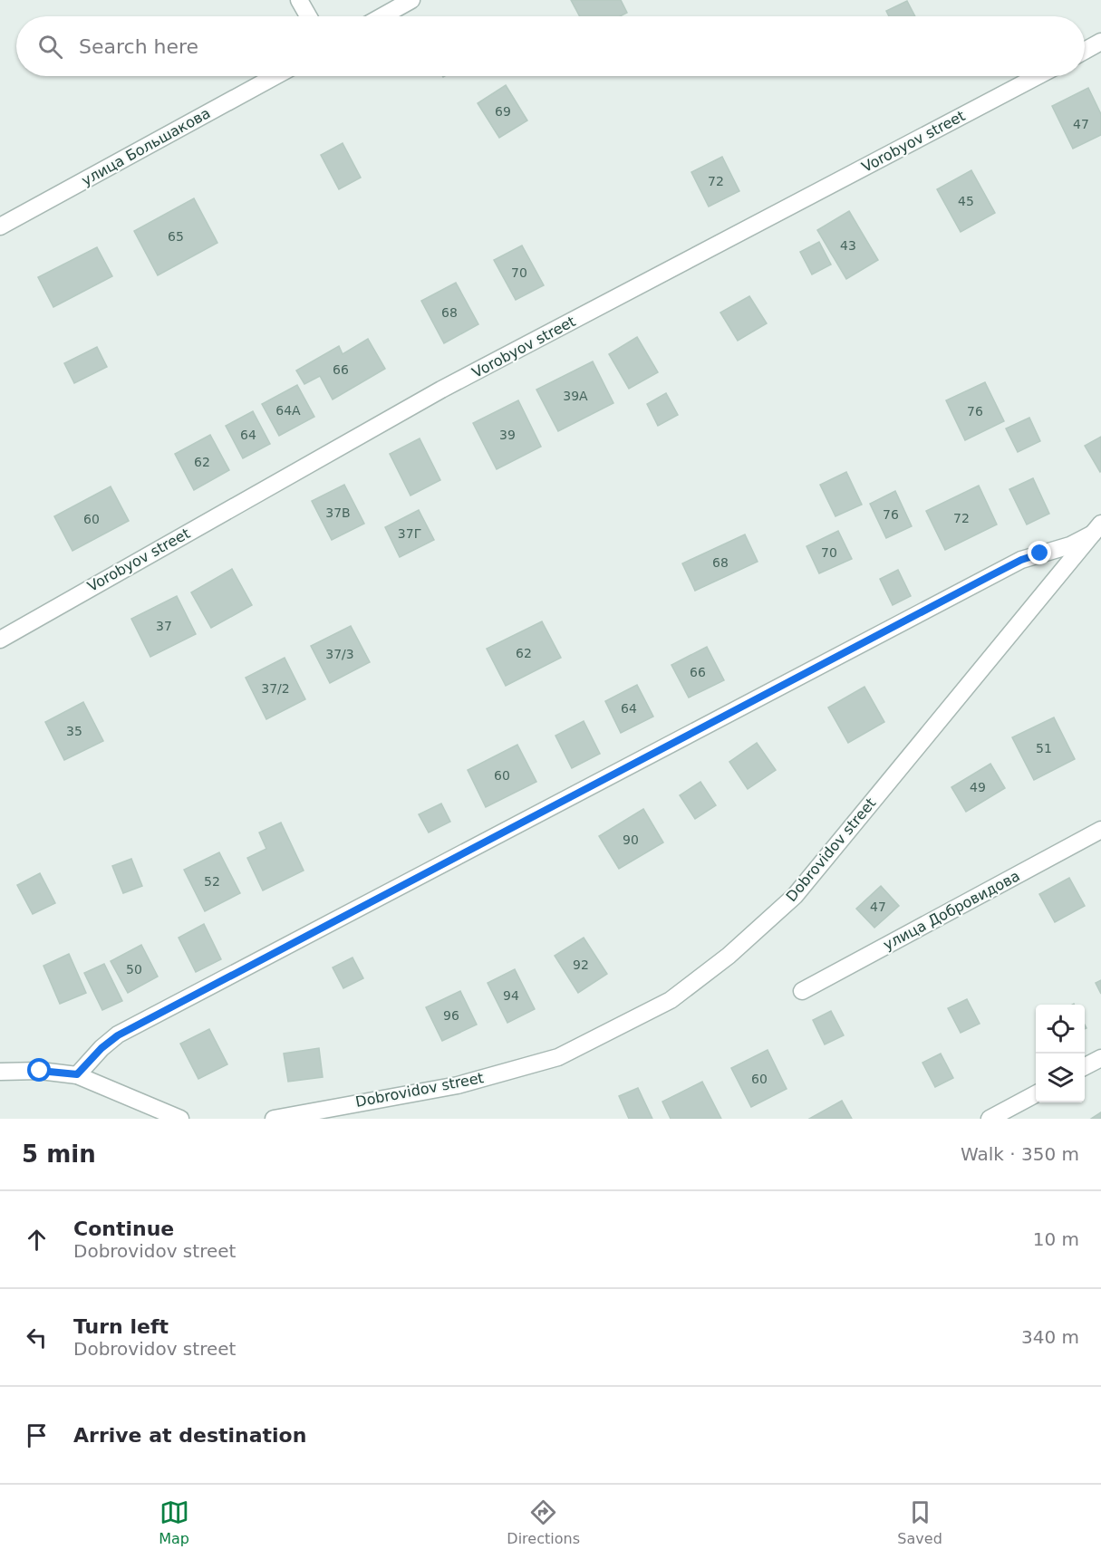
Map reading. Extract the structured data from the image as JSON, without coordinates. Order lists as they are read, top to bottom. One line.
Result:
{"streets":{"street":["Vorobyov street","улица Большакова","Dobrovidov street","улица Добровидова"]},"house_numbers":["69","47","72","45","65","43","70","68","66","39А","64А","76","64","39","62","37В","76","72","60","37Г","70","68","37","62","37/3","66","37/2","64","35","51","60","49","90","52","47","92","50","94","96","60"],"page":{"search":"Search here","heading":["5 min","Walk · 350 m"],"list":[["Continue","Dobrovidov street","10 m"],["Turn left","Dobrovidov street","340 m"],"Arrive at destination"],"nav":["Map","Directions","Saved"]}}
